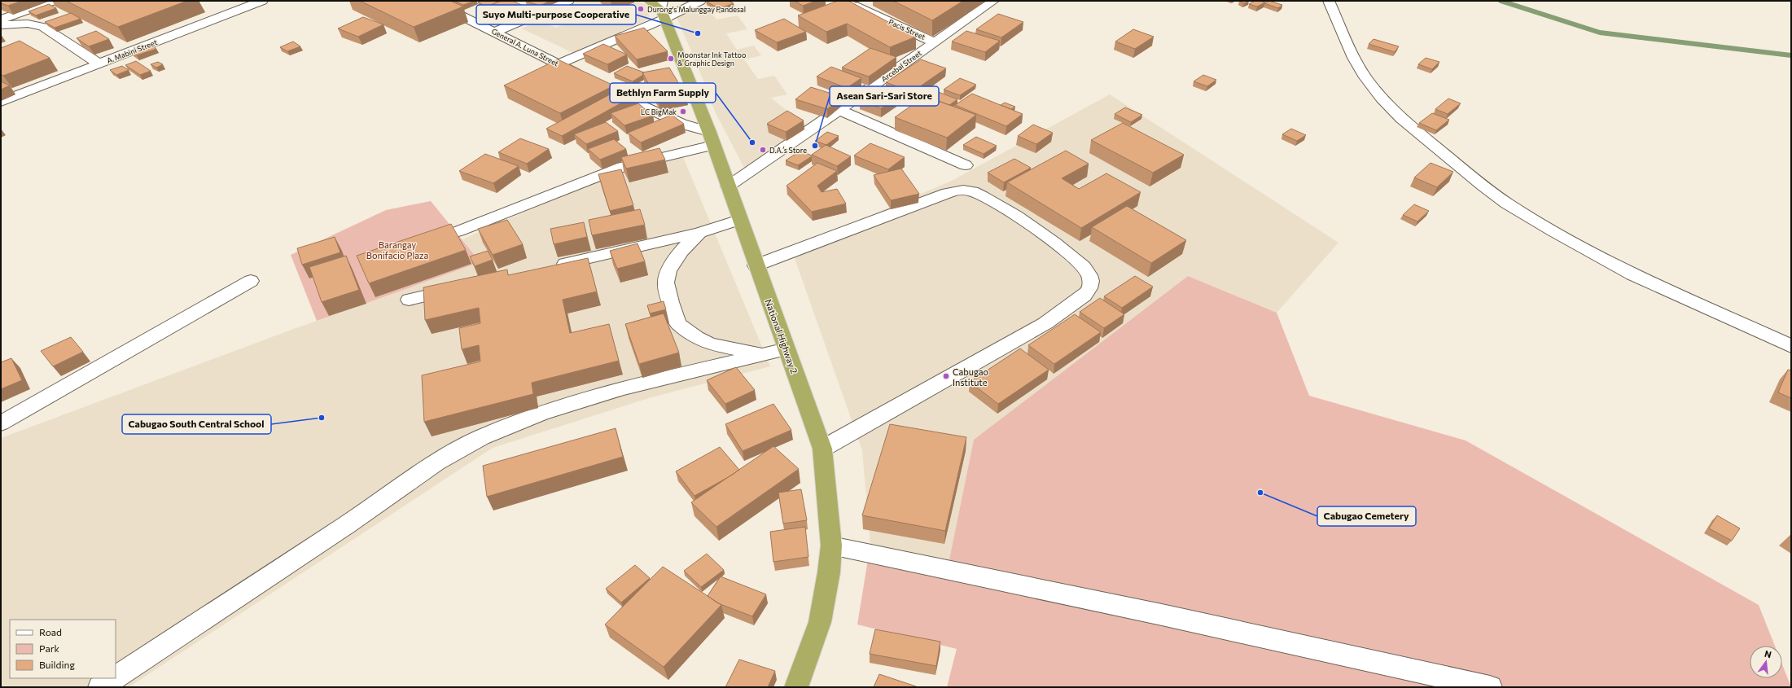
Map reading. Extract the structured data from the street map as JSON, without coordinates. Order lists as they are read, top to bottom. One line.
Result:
{"streets":{"highway":["National Highway 2"],"street":["Pacis Street","General A. Luna Street","A. Mabini Street","Arcebal Street"]},"crossings":[["Pacis Street","Arcebal Street"],["Arcebal Street","National Highway 2"]],"parks":["Barangay Bonifacio Plaza"],"places":["Durong's Malunggay Pandesal","Suyo Multi-purpose Cooperative","Moonstar Ink Tattoo & Graphic Design","LC BigMak","Bethlyn Farm Supply","Asean Sari-Sari Store","D.A.’s Store","Cabugao Institute","Cabugao South Central School","Cabugao Cemetery"],"legend":["Road","Park","Building"],"north":"top"}
